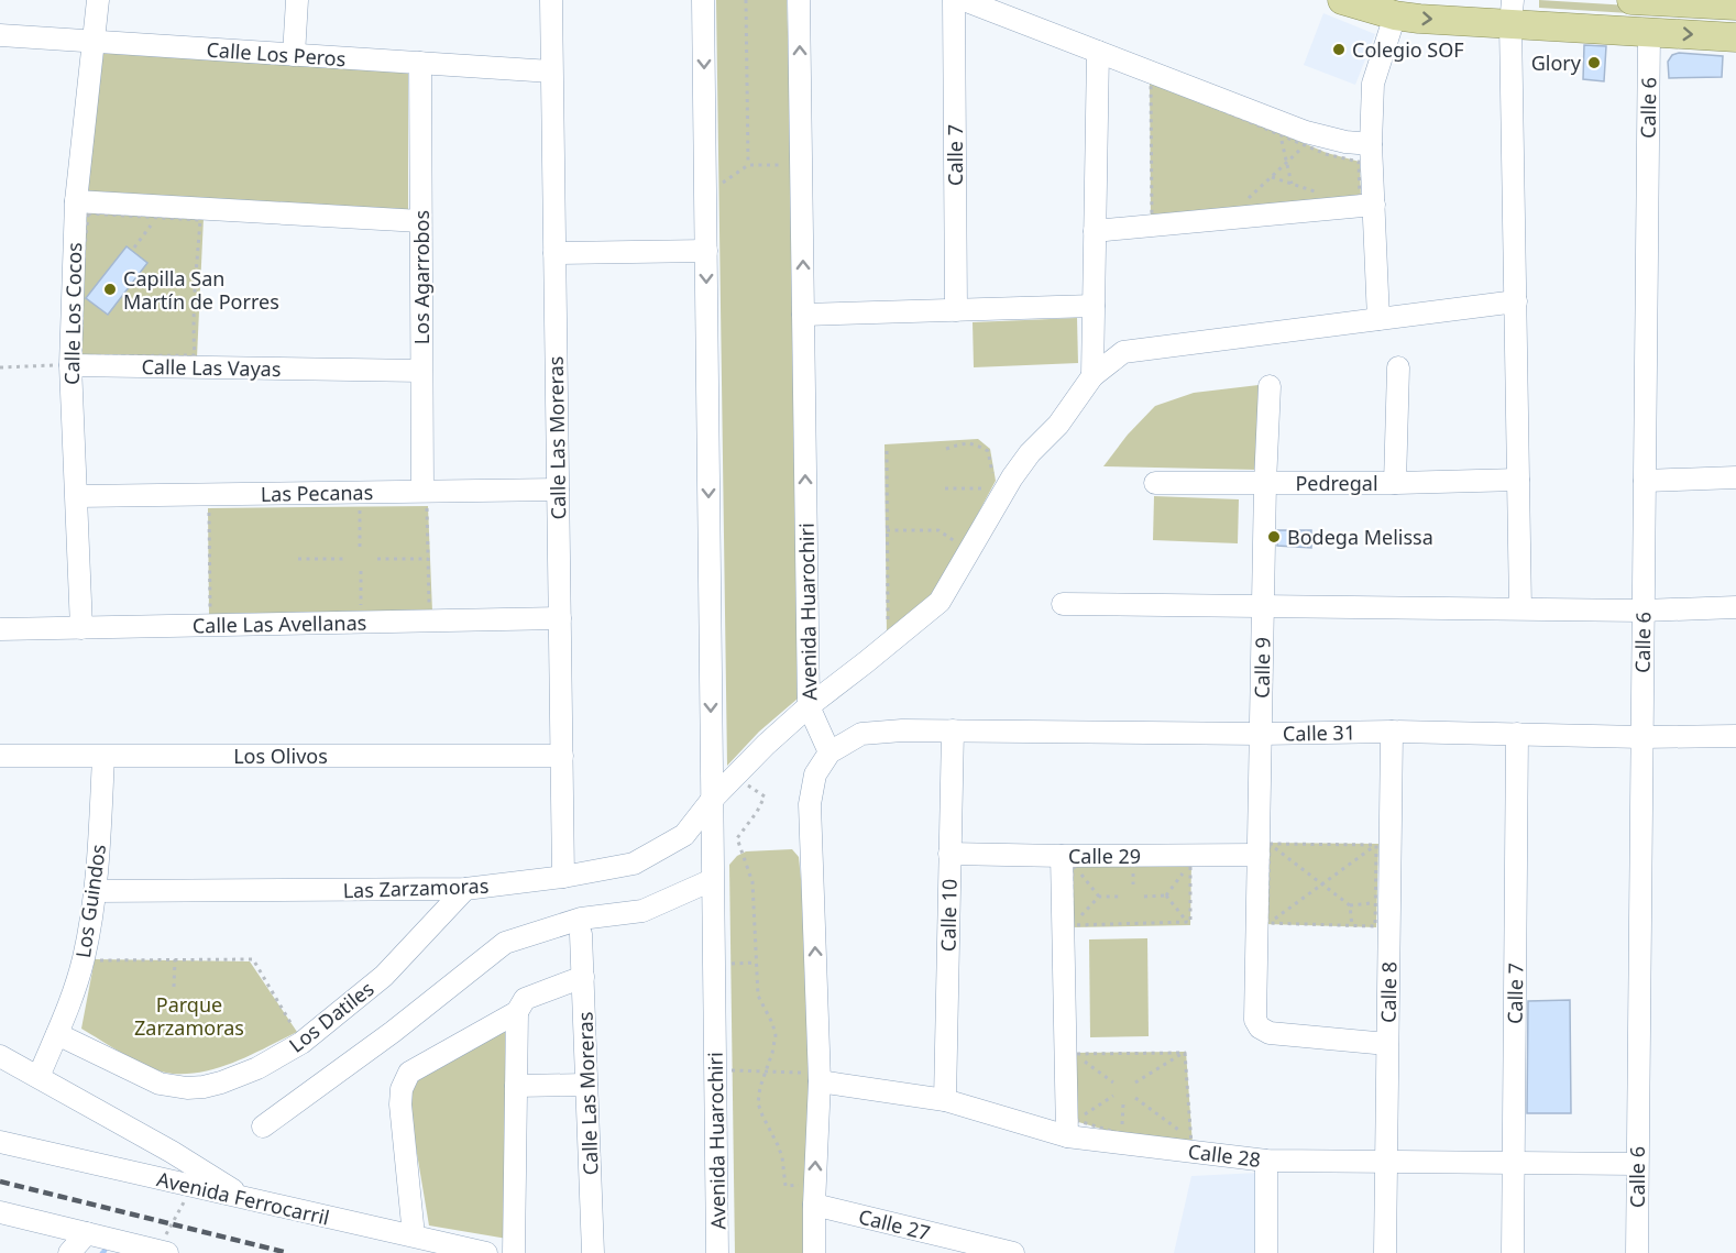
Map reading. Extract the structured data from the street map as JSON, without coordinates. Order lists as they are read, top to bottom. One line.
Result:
{"streets":{"street":["Calle Los Peros","Calle 6","Calle 7","Los Agarrobos","Calle Los Cocos","Calle Las Vayas","Calle Las Moreras","Pedregal","Las Pecanas","Avenida Huarochiri","Calle Las Avellanas","Calle 9","Calle 31","Los Olivos","Calle 29","Las Zarzamoras","Los Guindos","Calle 10","Calle 8","Los Datiles","Calle 28","Avenida Ferrocarril","Calle 27"]},"crossings":[["Calle Los Peros","Los Agarrobos"],["Calle Los Peros","Calle Los Cocos"],["Calle Los Peros","Calle Las Moreras"],["Calle 6","Calle 31"],["Calle 6","Calle 28"],["Calle 7","Calle 31"],["Calle 7","Calle 28"],["Los Agarrobos","Calle Las Vayas"],["Los Agarrobos","Las Pecanas"],["Calle Los Cocos","Calle Las Vayas"],["Calle Los Cocos","Las Pecanas"],["Calle Los Cocos","Calle Las Avellanas"],["Calle Las Moreras","Las Pecanas"],["Calle Las Moreras","Calle Las Avellanas"],["Calle Las Moreras","Los Olivos"],["Calle Las Moreras","Las Zarzamoras"],["Pedregal","Calle 9"],["Avenida Huarochiri","Calle 31"],["Avenida Huarochiri","Las Zarzamoras"],["Calle 9","Calle 31"],["Calle 9","Calle 29"],["Calle 9","Calle 8"],["Calle 31","Calle 10"],["Calle 31","Calle 8"],["Los Olivos","Los Guindos"],["Calle 29","Calle 10"],["Las Zarzamoras","Los Guindos"],["Las Zarzamoras","Los Datiles"],["Los Guindos","Los Datiles"],["Calle 10","Calle 28"],["Calle 8","Calle 28"]],"parks":["Parque Zarzamoras"],"places":["Colegio SOF","Glory","Capilla San Martín de Porres","Bodega Melissa"]}
